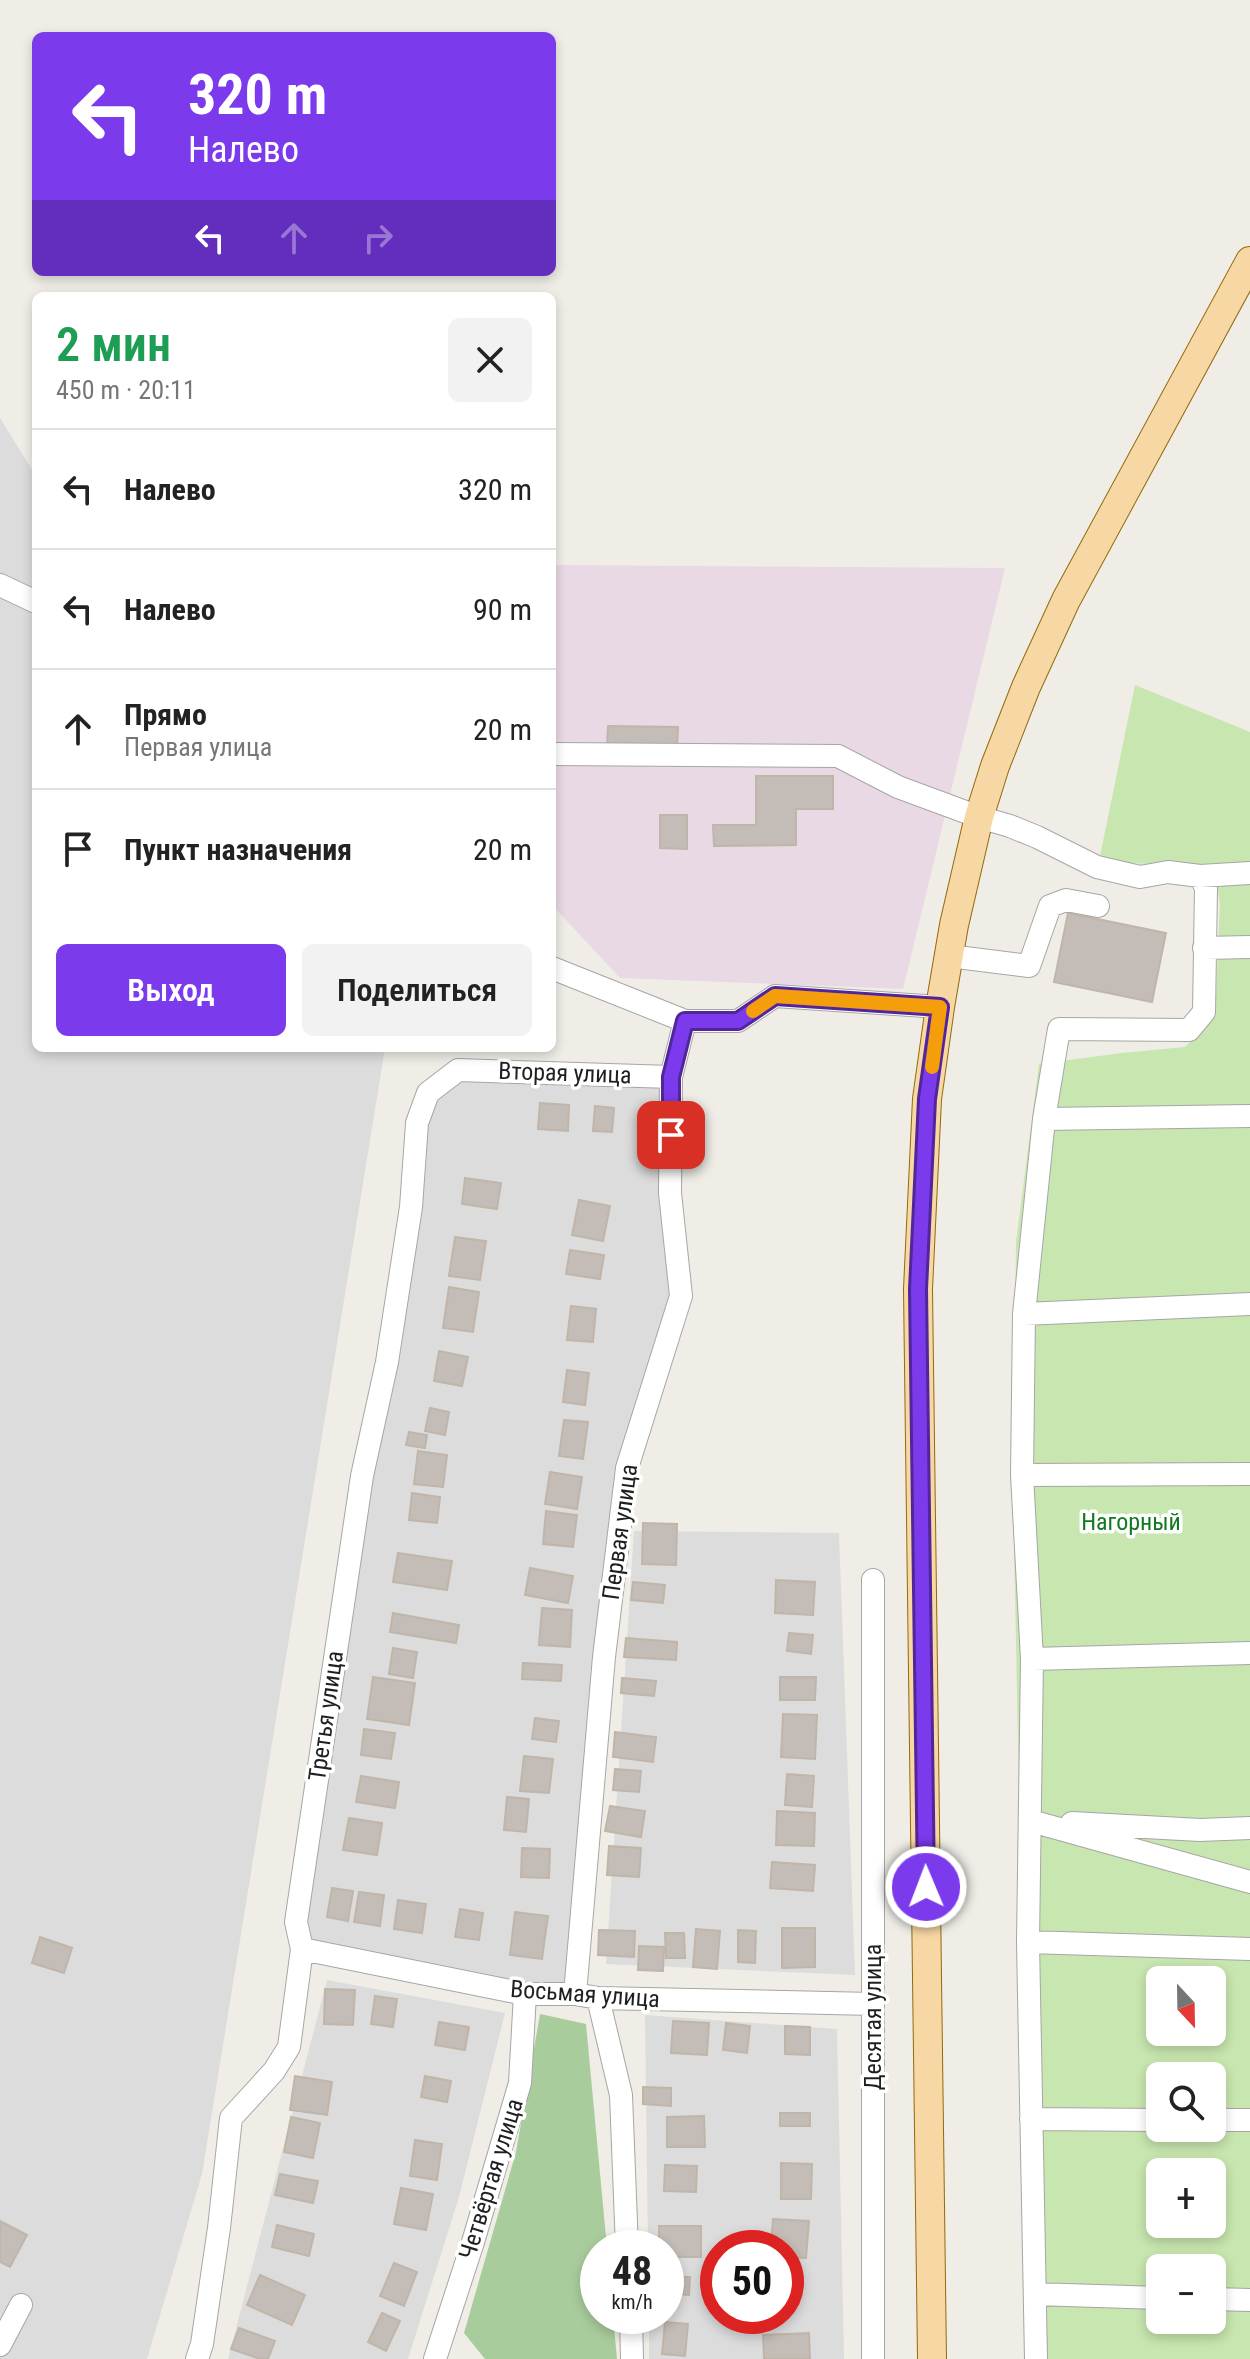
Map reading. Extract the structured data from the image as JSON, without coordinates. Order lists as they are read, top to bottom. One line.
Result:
{"streets":{"street":["Вторая улица","Первая улица","Третья улица","Восьмая улица","Десятая улица","Четвёртая улица"]},"crossings":[["Вторая улица","Первая улица"],["Вторая улица","Третья улица"],["Первая улица","Восьмая улица"],["Третья улица","Восьмая улица"],["Восьмая улица","Десятая улица"],["Восьмая улица","Четвёртая улица"]],"parks":["Нагорный"],"north":"bottom","page":{"turn":["320 m","Налево"],"heading":["2 мин","450 m · 20:11"],"list":[{"name":"Налево","value":"320 m"},{"name":"Налево","value":"90 m"},{"name":"Прямо","note":"Первая улица","value":"20 m"},{"name":"Пункт назначения","value":"20 m"}],"buttons":["Выход","Поделиться"],"map_buttons":["+","−"],"speed":"48 km/h","limit":"50"}}
